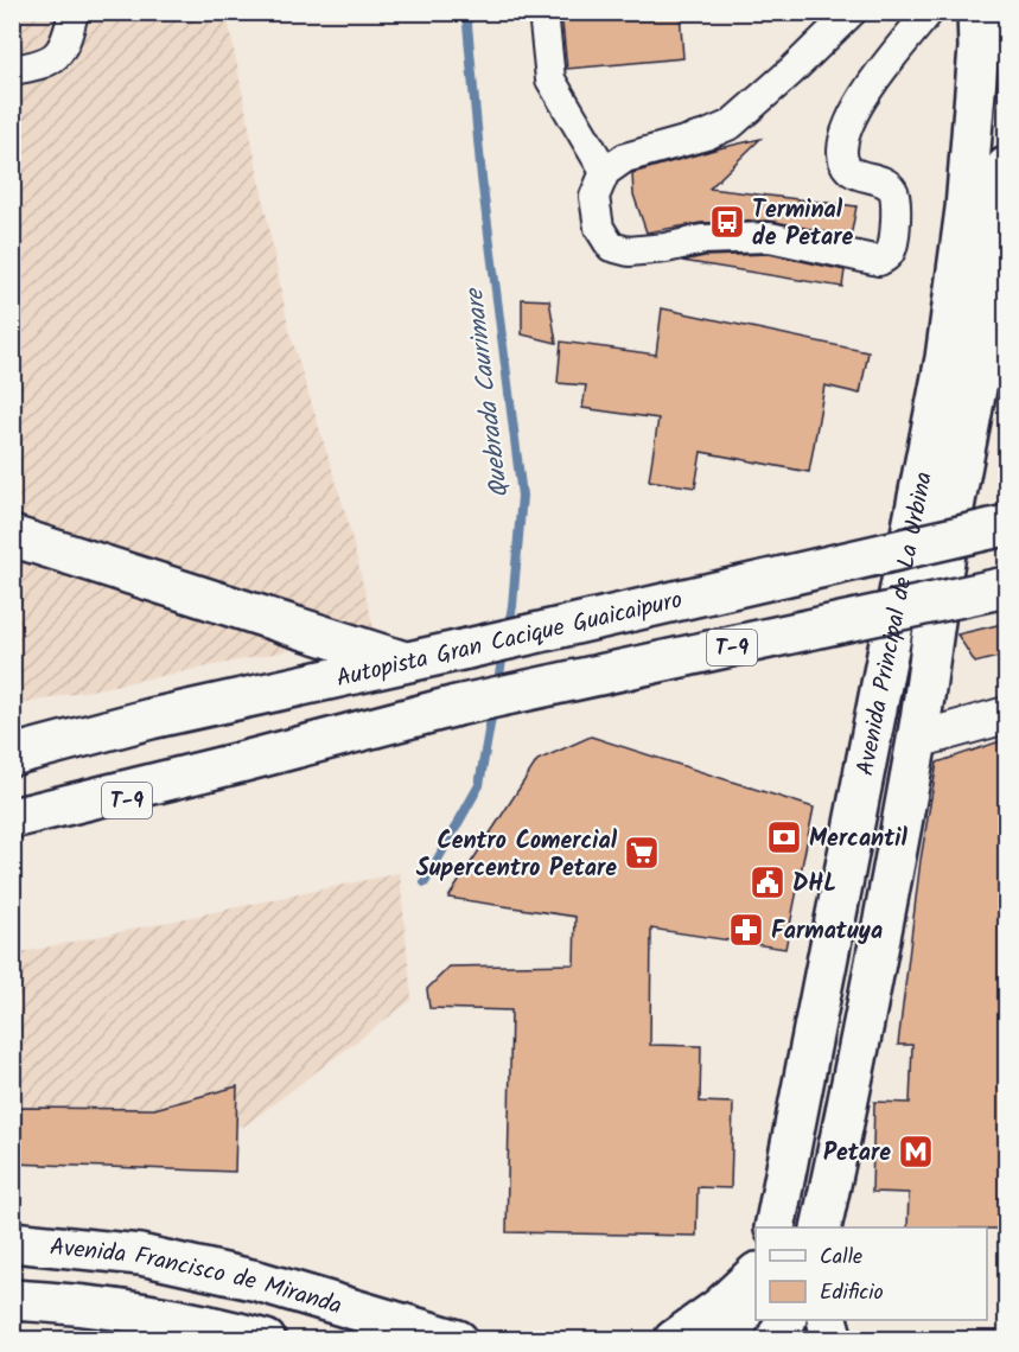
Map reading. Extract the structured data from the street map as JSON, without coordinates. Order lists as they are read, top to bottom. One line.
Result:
{"streets":{"main road":["Avenida Principal de La Urbina","Autopista Gran Cacique Guaicaipuro","T-9","Avenida Francisco de Miranda"]},"water":["Quebrada Caurimare"],"places":{"bus stop":["Terminal de Petare"],"bank":["Mercantil"],"supermarket":["Centro Comercial Supercentro Petare"],"public building":["DHL"],"pharmacy":["Farmatuya"],"metro station":["Petare"]},"legend":["Calle","Edificio"]}
